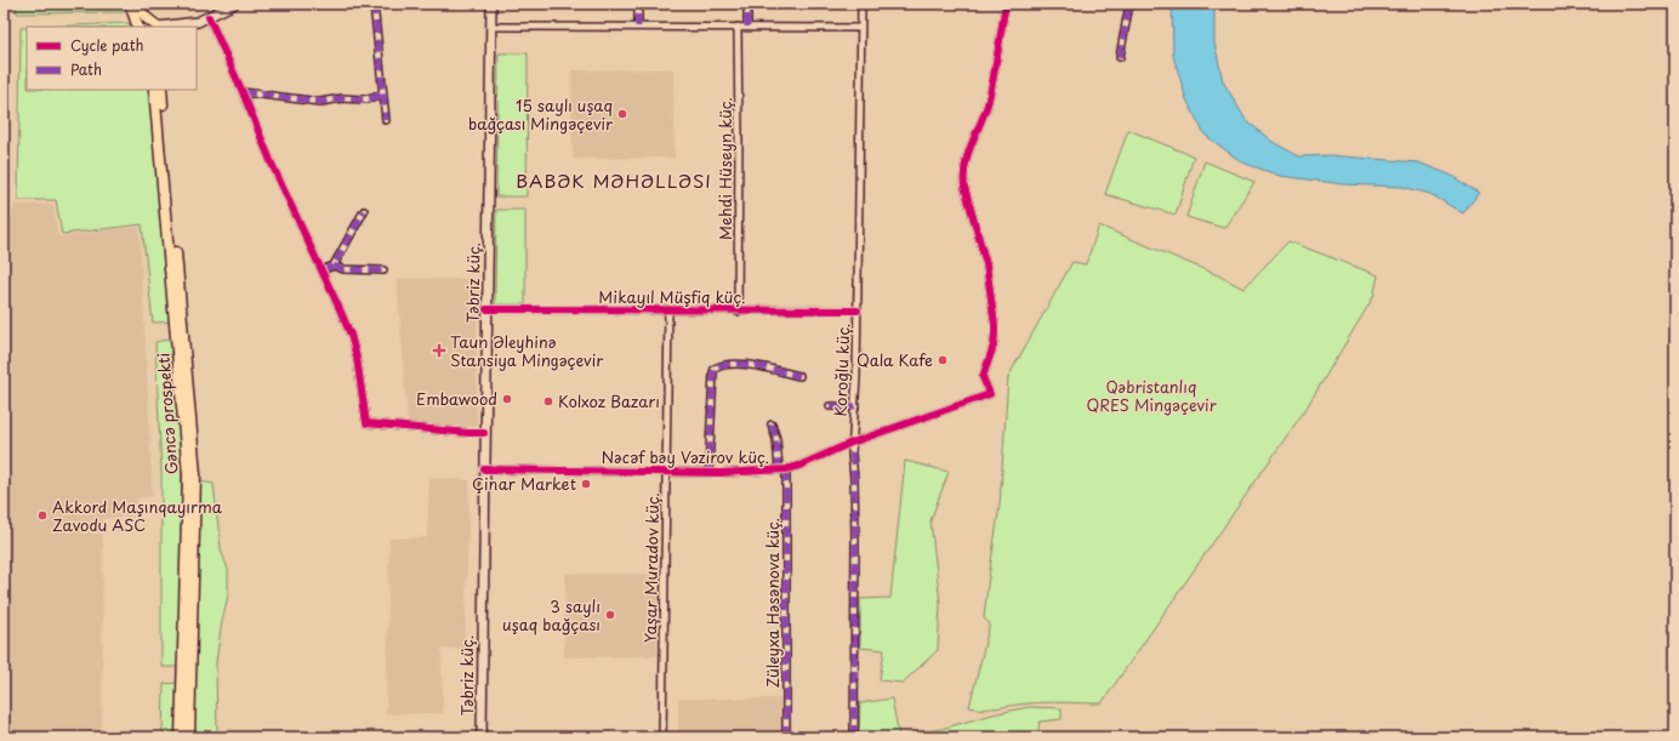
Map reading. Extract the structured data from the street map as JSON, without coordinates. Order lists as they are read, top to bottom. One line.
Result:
{"streets":{"main road":["Təbriz küç.","Gəncə prospekti"],"street":["Mehdi Hüseyn küç.","Mikayıl Müşfiq küç.","Koroğlu küç.","Nəcəf bəy Vəzirov küç.","Yaşar Muradov küç.","Züleyxa Həsənova küç."]},"crossings":[["Mehdi Hüseyn küç.","Mikayıl Müşfiq küç."],["Təbriz küç.","Mikayıl Müşfiq küç."],["Təbriz küç.","Nəcəf bəy Vəzirov küç."],["Mikayıl Müşfiq küç.","Koroğlu küç."],["Mikayıl Müşfiq küç.","Yaşar Muradov küç."],["Koroğlu küç.","Nəcəf bəy Vəzirov küç."],["Nəcəf bəy Vəzirov küç.","Yaşar Muradov küç."],["Nəcəf bəy Vəzirov küç.","Züleyxa Həsənova küç."]],"districts":["BABƏK MƏHƏLLƏSI"],"parks":["Qəbristanlıq QRES Mingəçevir"],"places":{"other":["15 saylı uşaq bağçası Mingəçevir","Qala Kafe","Embawood","Kolxoz Bazarı","Çinar Market","Akkord Maşınqayırma Zavodu ASC","3 saylı uşaq bağçası"],"health":["Taun Əleyhinə Stansiya Mingəçevir"]},"legend":["Cycle path","Path"]}
